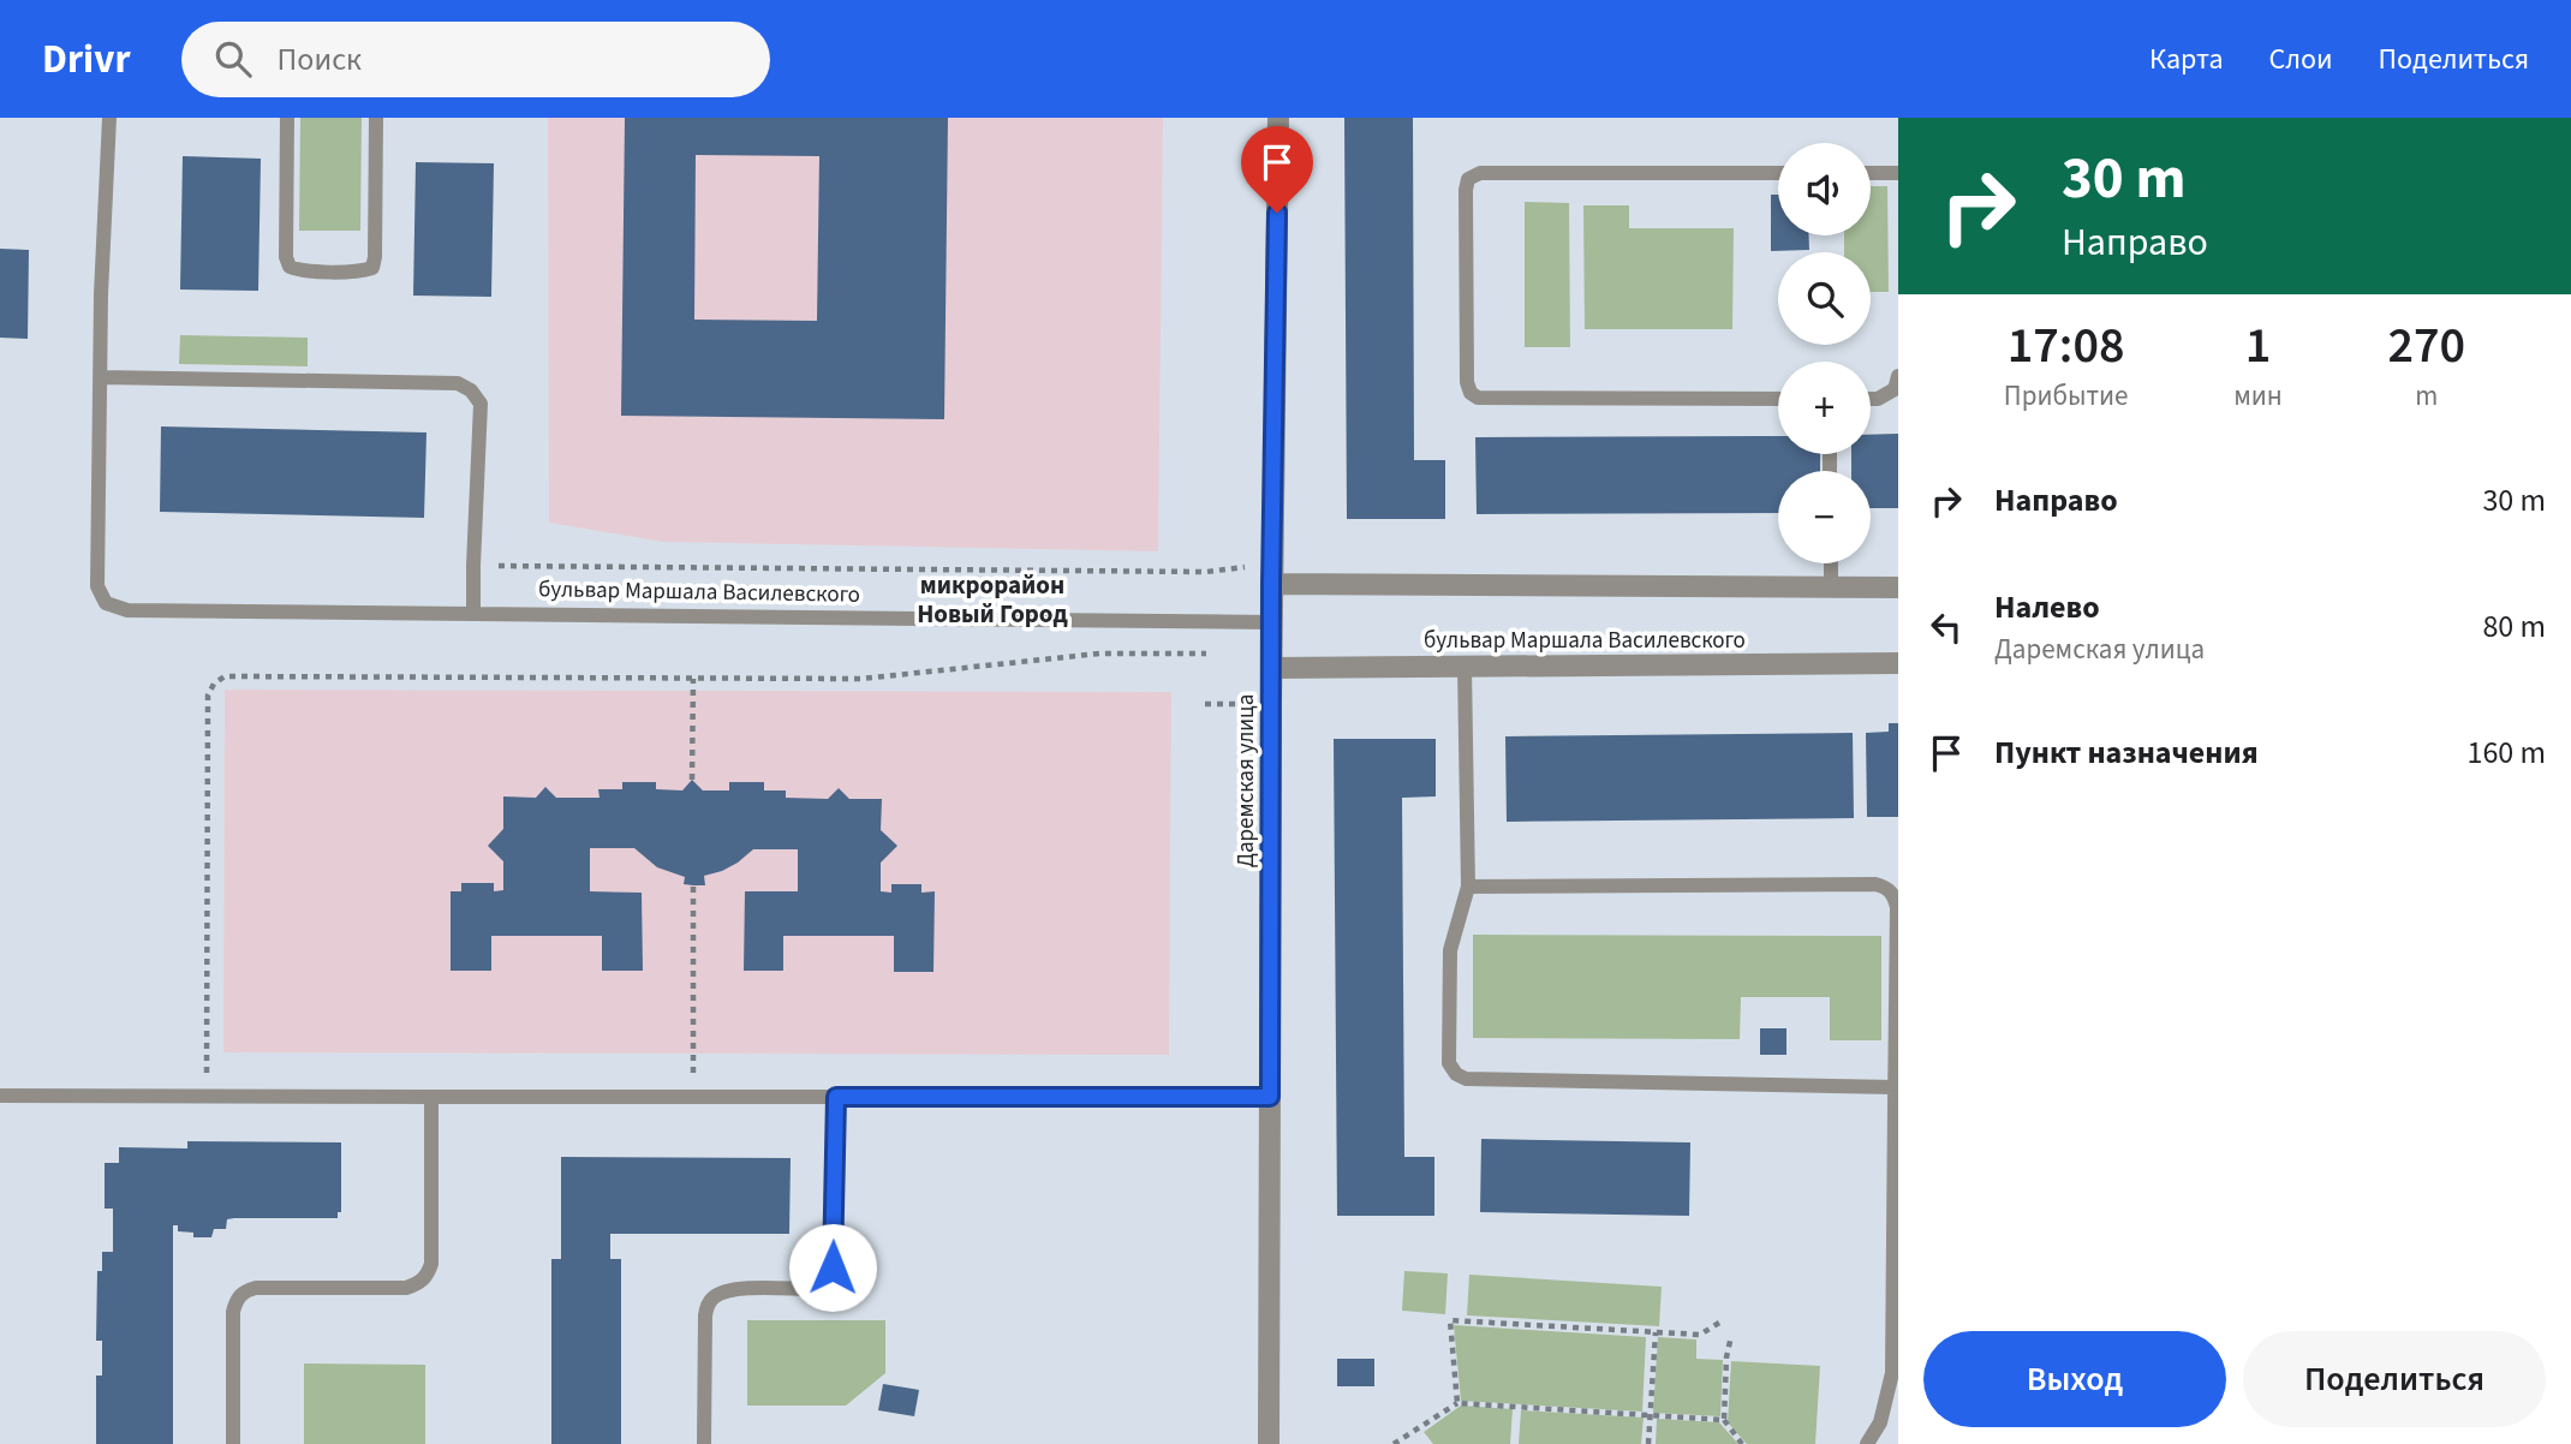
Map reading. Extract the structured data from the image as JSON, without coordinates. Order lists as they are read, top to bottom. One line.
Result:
{"streets":{"street":["бульвар Маршала Василевского","Даремская улица"]},"crossings":[["бульвар Маршала Василевского","Даремская улица"]],"districts":["микрорайон Новый Город"],"page":{"header":"Drivr","search":"Поиск","nav":["Карта","Слои","Поделиться"],"turn":["30 m","Направо"],"map_buttons":["+","−"],"eta":["17:08","Прибытие","1","мин","270","m"],"list":[{"name":"Направо","value":"30 m"},{"name":"Налево","note":"Даремская улица","value":"80 m"},{"name":"Пункт назначения","value":"160 m"}],"buttons":["Выход","Поделиться"]}}
